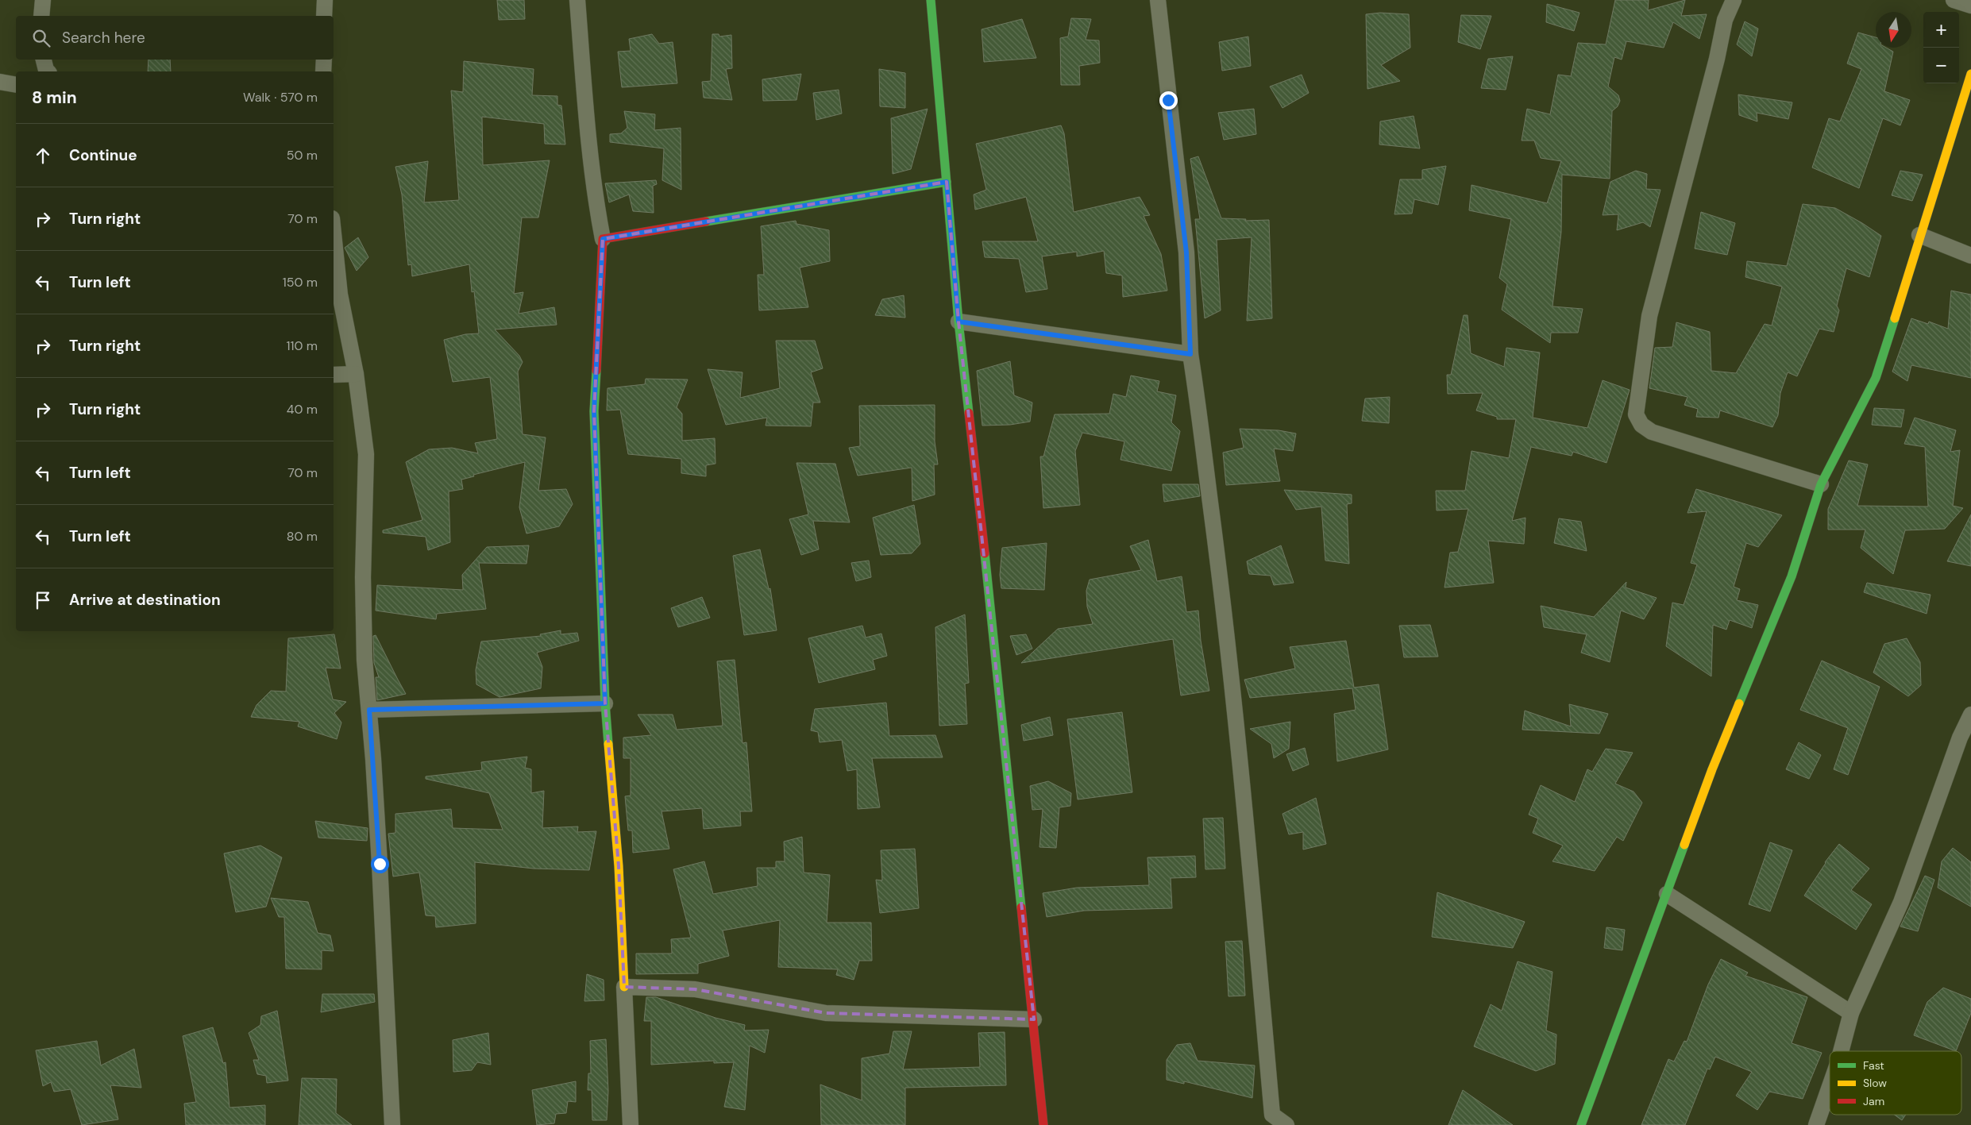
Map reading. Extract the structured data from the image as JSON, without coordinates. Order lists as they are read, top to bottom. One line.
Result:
{"legend":["Fast","Slow","Jam"],"north":"bottom","page":{"map_buttons":["+","−"],"search":"Search here","heading":["8 min","Walk · 570 m"],"list":[["Continue","50 m"],["Turn right","70 m"],["Turn left","150 m"],["Turn right","110 m"],["Turn right","40 m"],["Turn left","70 m"],["Turn left","80 m"],"Arrive at destination"]}}
